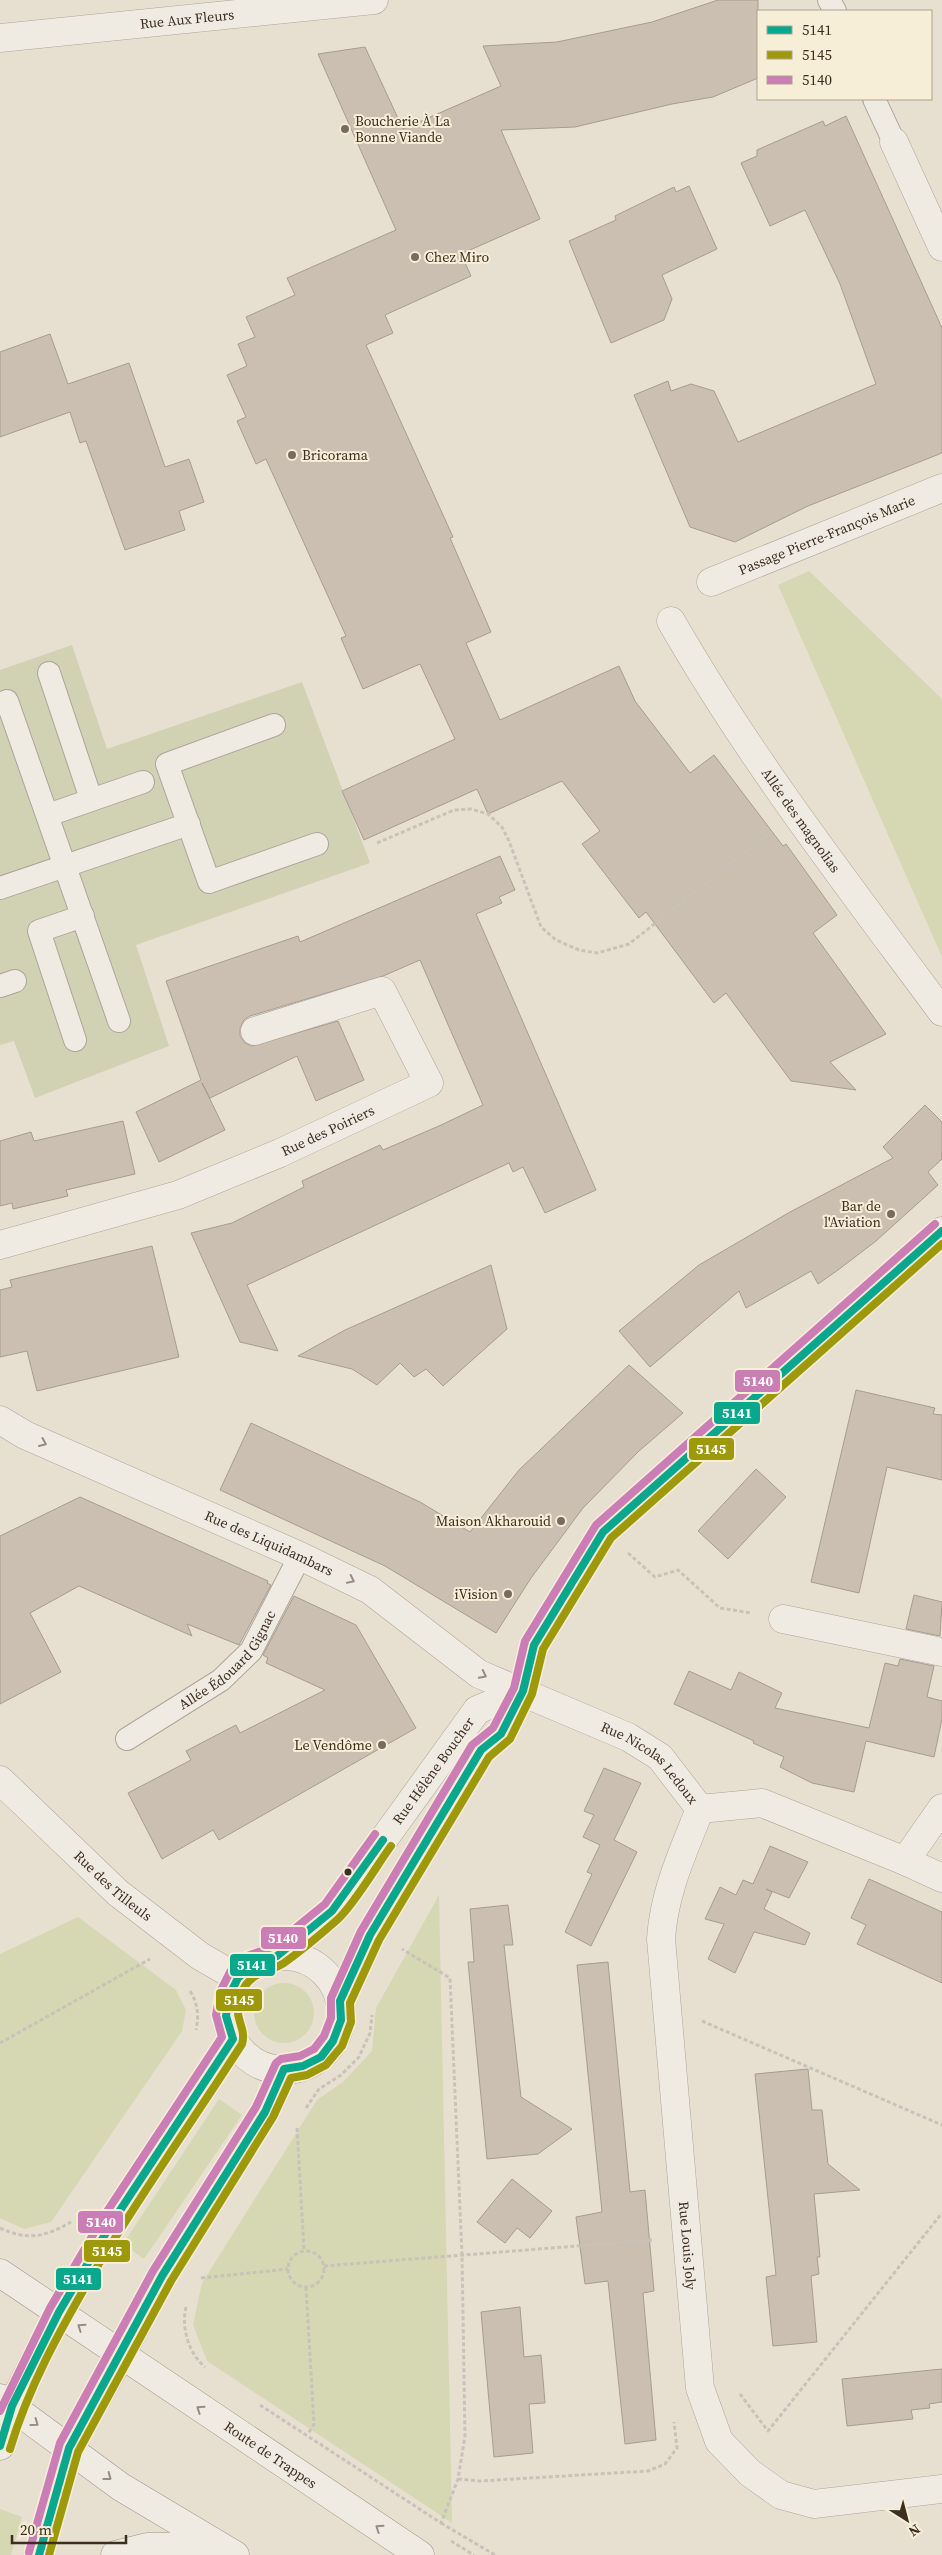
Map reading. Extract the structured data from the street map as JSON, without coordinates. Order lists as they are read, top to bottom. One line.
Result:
{"streets":{"street":["Rue Aux Fleurs","Passage Pierre-François Marie","Allée des magnolias","Rue des Poiriers","Rue des Liquidambars","Rue Nicolas Ledoux","Rue Hélène Boucher","Rue des Tilleuls","Rue Louis Joly","Route de Trappes"],"lane":["Allée Édouard Gignac"]},"crossings":[["Rue des Liquidambars","Allée Édouard Gignac"],["Rue des Liquidambars","Rue Nicolas Ledoux"],["Rue des Liquidambars","Rue Hélène Boucher"],["Rue Nicolas Ledoux","Rue Hélène Boucher"],["Rue Nicolas Ledoux","Rue Louis Joly"],["Rue Hélène Boucher","Rue des Tilleuls"]],"one_way":["Rue des Liquidambars"],"places":["Boucherie À La Bonne Viande","Chez Miro","Bricorama","Bar de l'Aviation","Maison Akharouid","iVision","Le Vendôme"],"lines":["transit line 5140","transit line 5141","transit line 5145"],"legend":["5141","5145","5140"],"scale_bar":"20 m","north":"bottom right"}
